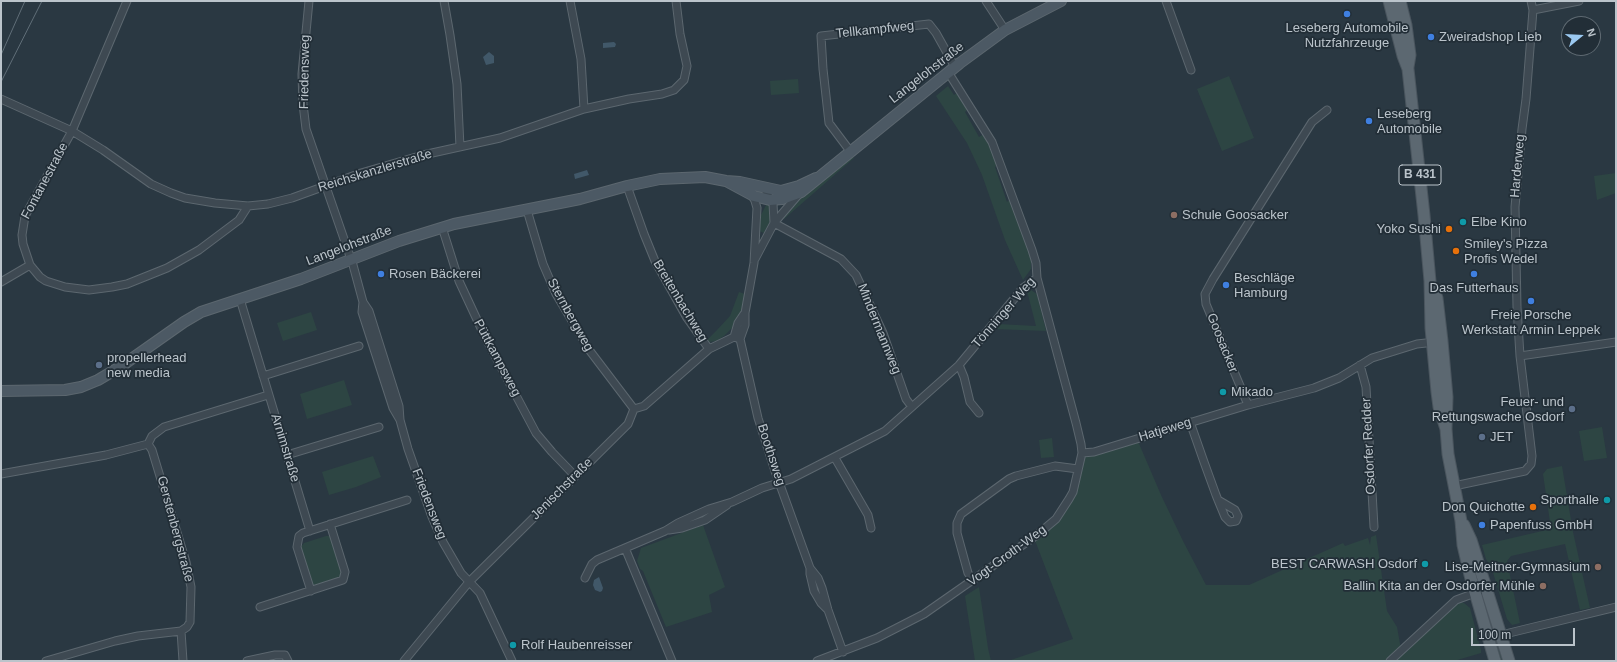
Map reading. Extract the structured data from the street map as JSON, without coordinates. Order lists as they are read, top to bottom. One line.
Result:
{"streets":{"main road":["B 431"],"street":["Tellkampfweg","Friedensweg","Langelohstraße","Harderweg","Reichskanzlerstraße","Fontanestraße","Breitenbachweg","Tönninger Weg","Sternbergweg","Mindermannweg","Goosacker","Püttkampsweg","Hatjeweg","Osdorfer Redder","Arnimstraße","Boothsweg","Jenischstraße","Gerstenbergstraße","Vogt-Groth-Weg"]},"crossings":[["Tellkampfweg","Langelohstraße"],["Tellkampfweg","Tönninger Weg"],["Friedensweg","Langelohstraße"],["Friedensweg","Reichskanzlerstraße"],["Friedensweg","Jenischstraße"],["Langelohstraße","Breitenbachweg"],["Langelohstraße","Tönninger Weg"],["Langelohstraße","Sternbergweg"],["Langelohstraße","Püttkampsweg"],["Langelohstraße","Arnimstraße"],["Harderweg","B 431"],["Reichskanzlerstraße","Fontanestraße"],["Tönninger Weg","Mindermannweg"],["Tönninger Weg","Boothsweg"],["Tönninger Weg","Vogt-Groth-Weg"],["Sternbergweg","Jenischstraße"],["Goosacker","Hatjeweg"],["Püttkampsweg","Jenischstraße"],["Hatjeweg","Vogt-Groth-Weg"],["Boothsweg","Vogt-Groth-Weg"]],"places":["Leseberg Automobile Nutzfahrzeuge","Zweiradshop Lieb","Leseberg Automobile","Schule Goosacker","Elbe Kino","Yoko Sushi","Smiley's Pizza Profis Wedel","Rosen Bäckerei","Das Futterhaus","Beschläge Hamburg","Freie Porsche Werkstatt Armin Leppek","propellerhead new media","Mikado","Feuer- und Rettungswache Osdorf","JET","Sporthalle","Don Quichotte","Papenfuss GmbH","BEST CARWASH Osdorf","Lise-Meitner-Gymnasium","Ballin Kita an der Osdorfer Mühle","Rolf Haubenreisser"],"scale_bar":"100 m","north":"right"}
